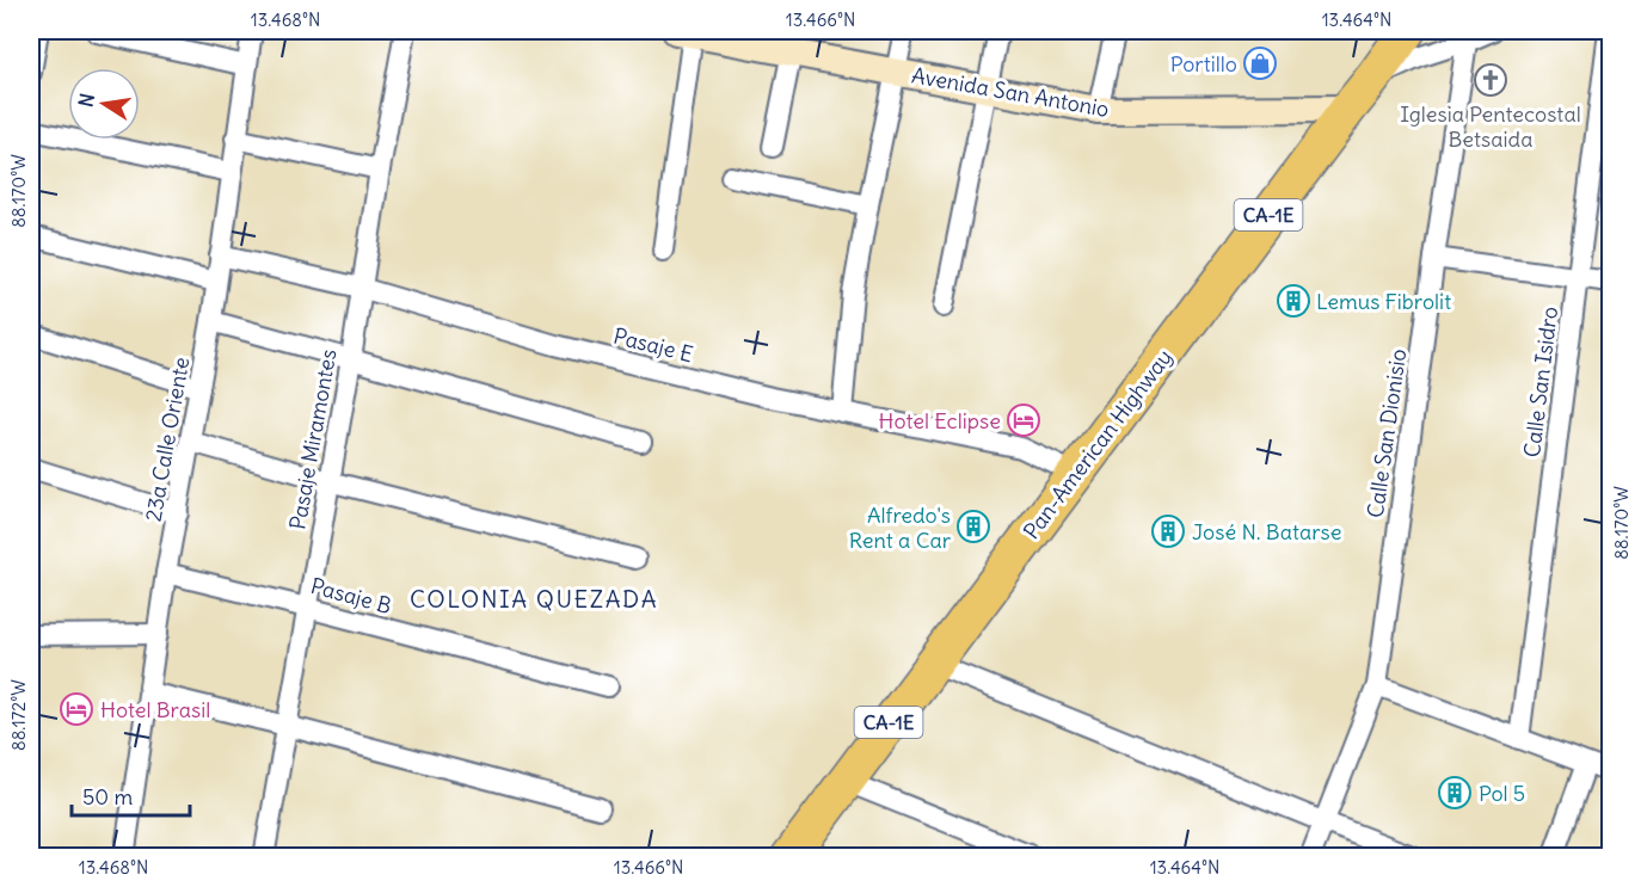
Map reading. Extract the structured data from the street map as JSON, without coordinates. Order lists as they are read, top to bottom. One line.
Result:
{"streets":{"highway":["CA-1E","Pan-American Highway"],"street":["Avenida San Antonio","Pasaje E","Calle San Isidro","Calle San Dionisio","23a Calle Oriente","Pasaje Miramontes","Pasaje B"]},"crossings":[["Avenida San Antonio","Pan-American Highway"],["Pasaje E","23a Calle Oriente"],["Pasaje E","Pasaje Miramontes"],["Pasaje E","Pan-American Highway"],["23a Calle Oriente","Pasaje B"],["Pasaje Miramontes","Pasaje B"]],"districts":["COLONIA QUEZADA"],"places":{"shop":["Portillo"],"church":["Iglesia Pentecostal Betsaida"],"building":["Lemus Fibrolit","Alfredo's Rent a Car","José N. Batarse","Pol 5"],"hotel":["Hotel Eclipse","Hotel Brasil"]},"scale_bar":"50 m","north":"left","coordinates":["13.468°N","13.466°N","13.464°N","88.170°W","88.172°W"]}
